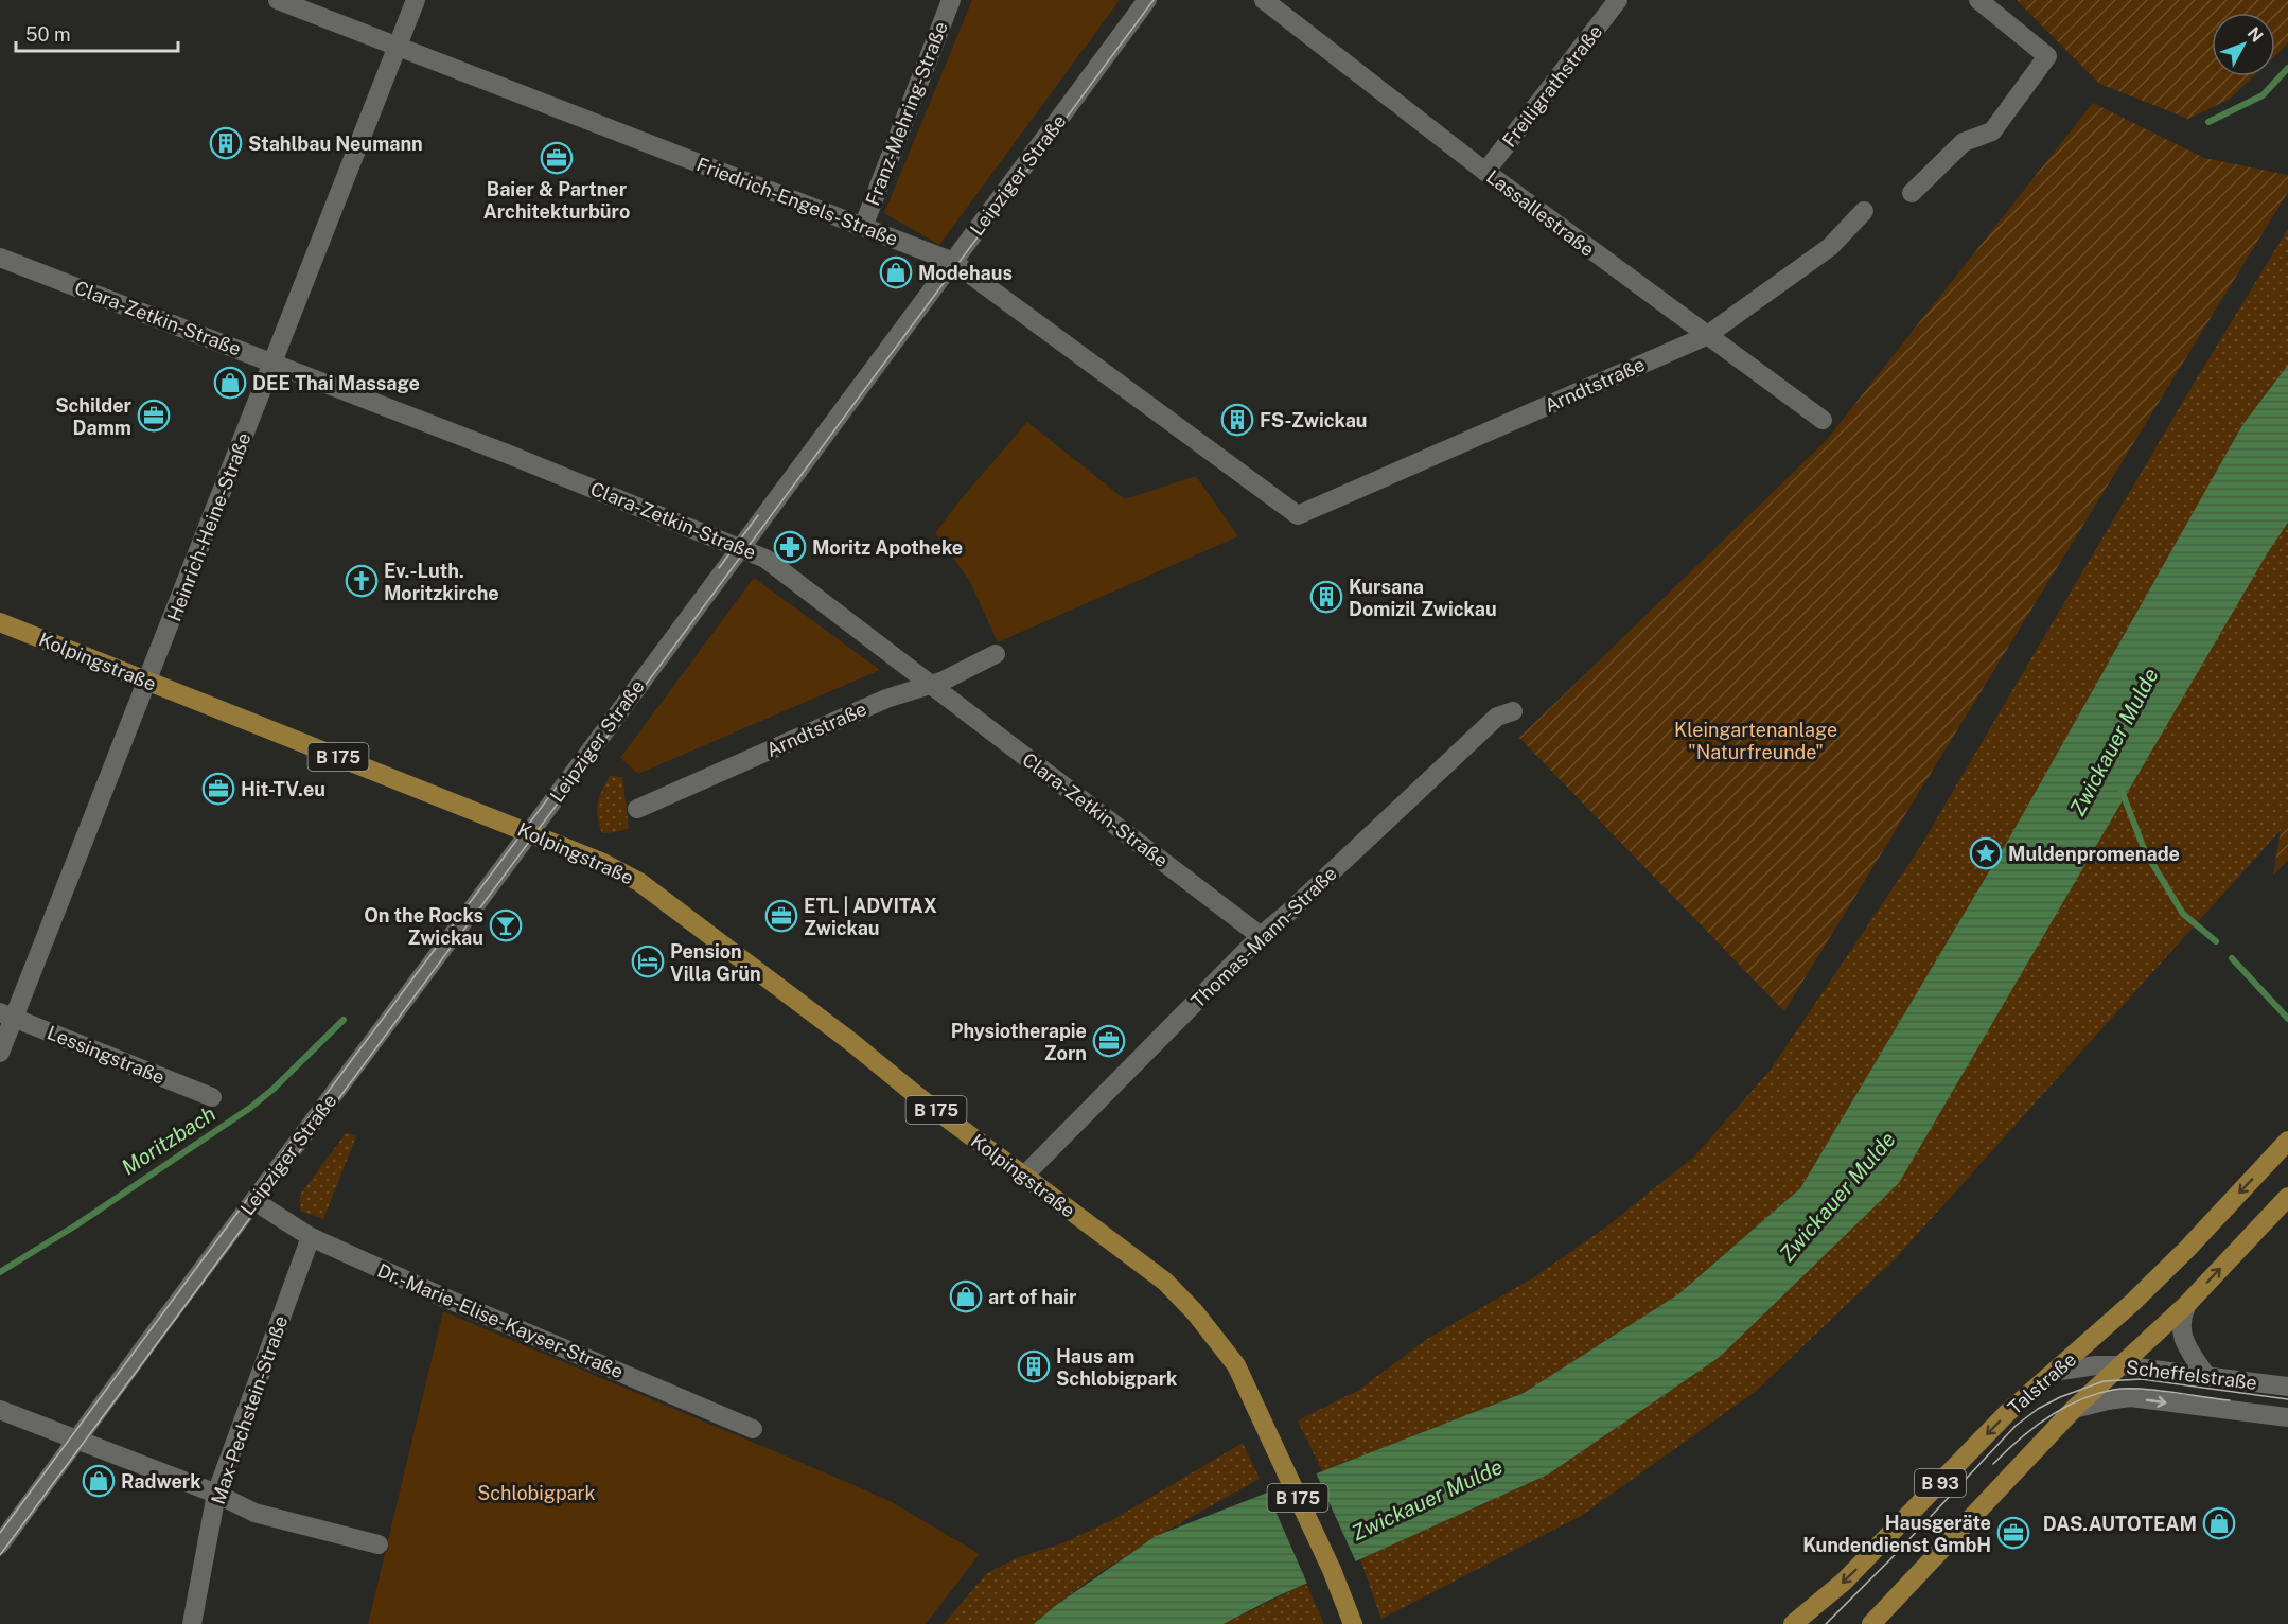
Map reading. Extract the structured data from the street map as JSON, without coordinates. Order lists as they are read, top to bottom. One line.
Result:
{"streets":{"main road":["Kolpingstraße","B 175","Talstraße","B 93"],"street":["Freiligrathstraße","Franz-Mehring-Straße","Leipziger Straße","Friedrich-Engels-Straße","Lassallestraße","Clara-Zetkin-Straße","Arndtstraße","Heinrich-Heine-Straße","Thomas-Mann-Straße","Lessingstraße","Dr.-Marie-Elise-Kayser-Straße","Scheffelstraße","Max-Pechstein-Straße"]},"crossings":[["Freiligrathstraße","Lassallestraße"],["Franz-Mehring-Straße","Friedrich-Engels-Straße"],["Leipziger Straße","Friedrich-Engels-Straße"],["Leipziger Straße","Clara-Zetkin-Straße"],["Leipziger Straße","Kolpingstraße"],["Leipziger Straße","Dr.-Marie-Elise-Kayser-Straße"],["Friedrich-Engels-Straße","Arndtstraße"],["Friedrich-Engels-Straße","Heinrich-Heine-Straße"],["Lassallestraße","Arndtstraße"],["Clara-Zetkin-Straße","Arndtstraße"],["Clara-Zetkin-Straße","Heinrich-Heine-Straße"],["Clara-Zetkin-Straße","Thomas-Mann-Straße"],["Heinrich-Heine-Straße","Kolpingstraße"],["Heinrich-Heine-Straße","Lessingstraße"],["Kolpingstraße","Thomas-Mann-Straße"],["Dr.-Marie-Elise-Kayser-Straße","Max-Pechstein-Straße"],["Scheffelstraße","Talstraße"]],"water":["Zwickauer Mulde","Moritzbach"],"parks":["Kleingartenanlage \"Naturfreunde\"","Schlobigpark"],"places":{"building":["Stahlbau Neumann","FS-Zwickau","Kursana Domizil Zwickau","Haus am Schlobigpark"],"office":["Baier & Partner Architekturbüro","Schilder Damm","Hit-TV.eu","ETL | ADVITAX Zwickau","Physiotherapie Zorn","Hausgeräte Kundendienst GmbH"],"shop":["Modehaus","DEE Thai Massage","art of hair","Radwerk","DAS.AUTOTEAM"],"pharmacy":["Moritz Apotheke"],"church":["Ev.-Luth. Moritzkirche"],"place":["Muldenpromenade"],"bar":["On the Rocks Zwickau"],"hotel":["Pension Villa Grün"]},"scale_bar":"50 m","north":"top right"}
